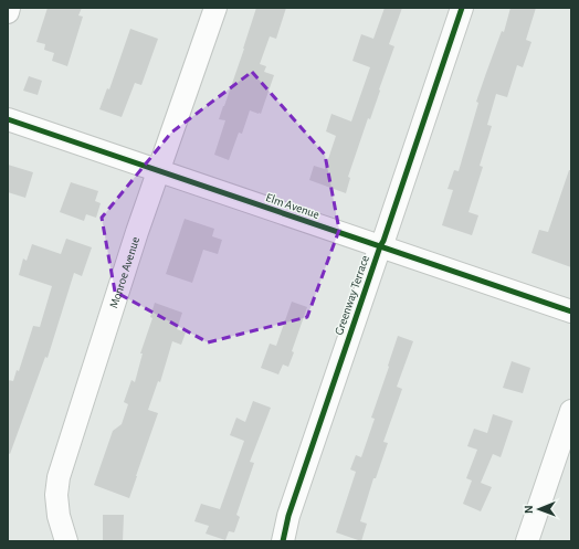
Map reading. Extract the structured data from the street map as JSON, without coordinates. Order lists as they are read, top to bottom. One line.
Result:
{"streets":{"street":["Elm Avenue","Monroe Avenue","Greenway Terrace"]},"crossings":[["Elm Avenue","Monroe Avenue"],["Elm Avenue","Greenway Terrace"]],"north":"left"}
